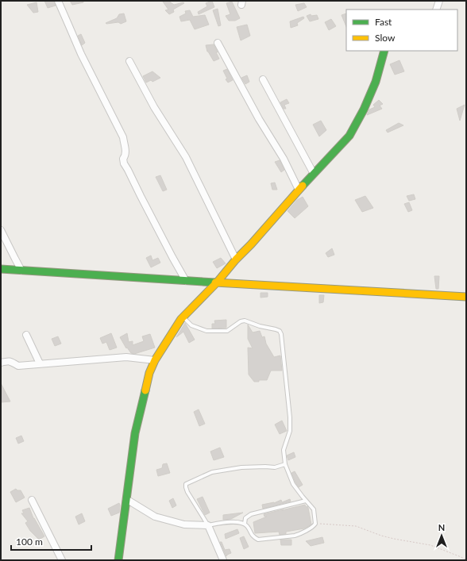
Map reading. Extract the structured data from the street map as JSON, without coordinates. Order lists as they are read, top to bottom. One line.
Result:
{"legend":["Fast","Slow"],"scale_bar":"100 m","north":"top"}
